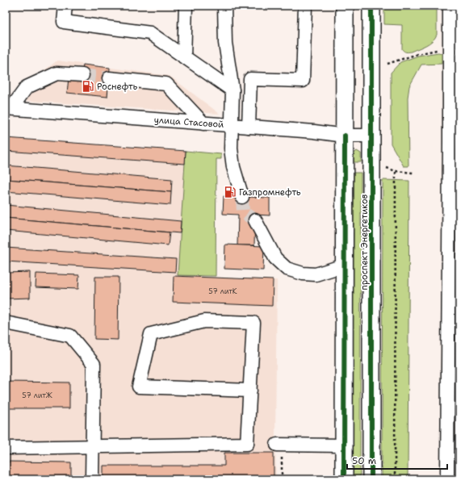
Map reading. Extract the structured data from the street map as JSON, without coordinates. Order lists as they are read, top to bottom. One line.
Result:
{"streets":{"main road":["проспект Энергетиков"],"street":["улица Стасовой"]},"crossings":[["улица Стасовой","проспект Энергетиков"]],"places":{"fuel station":["Роснефть","Газпромнефть"]},"house_numbers":["57 литК","57 литЖ"],"scale_bar":"50 m"}
